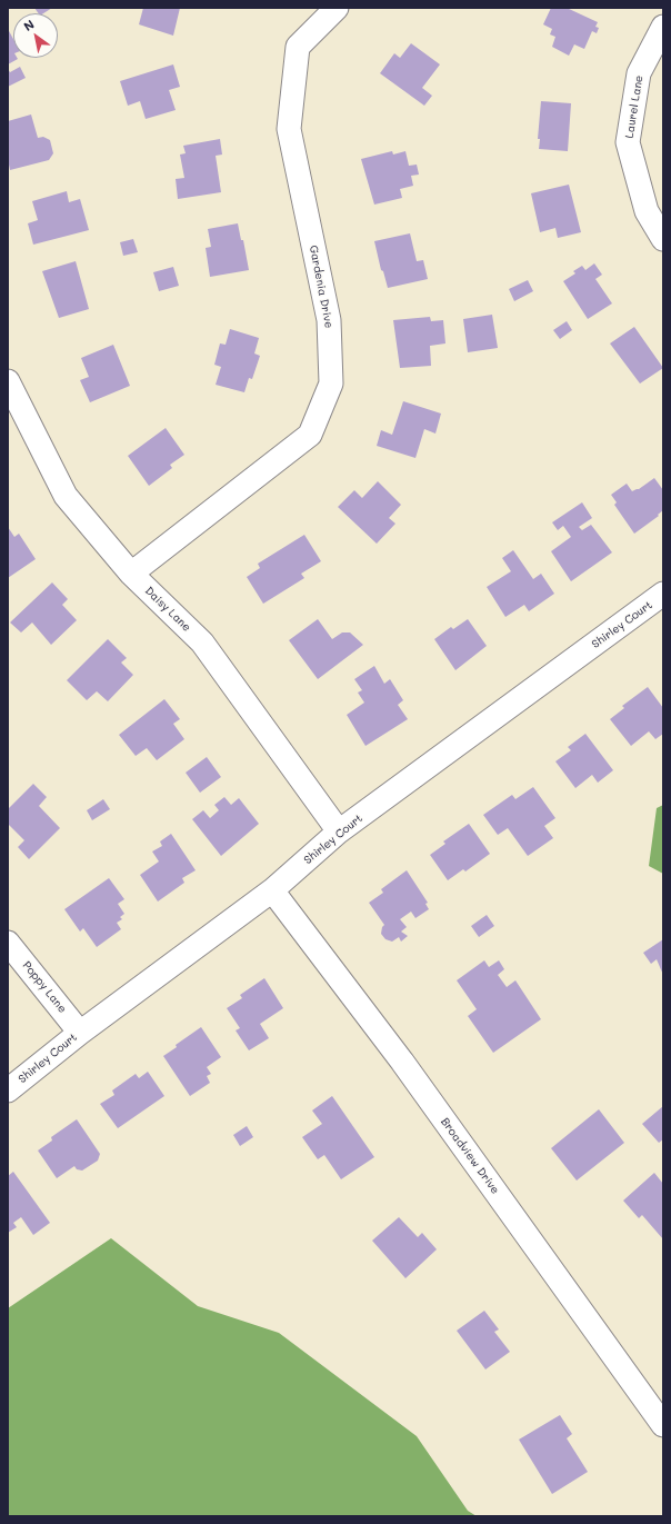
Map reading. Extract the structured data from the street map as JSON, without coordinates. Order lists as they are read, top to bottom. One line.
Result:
{"streets":{"street":["Laurel Lane","Gardenia Drive","Daisy Lane","Shirley Court","Poppy Lane","Broadview Drive"]},"crossings":[["Gardenia Drive","Daisy Lane"],["Daisy Lane","Shirley Court"],["Shirley Court","Poppy Lane"],["Shirley Court","Broadview Drive"]],"north":"top left"}
